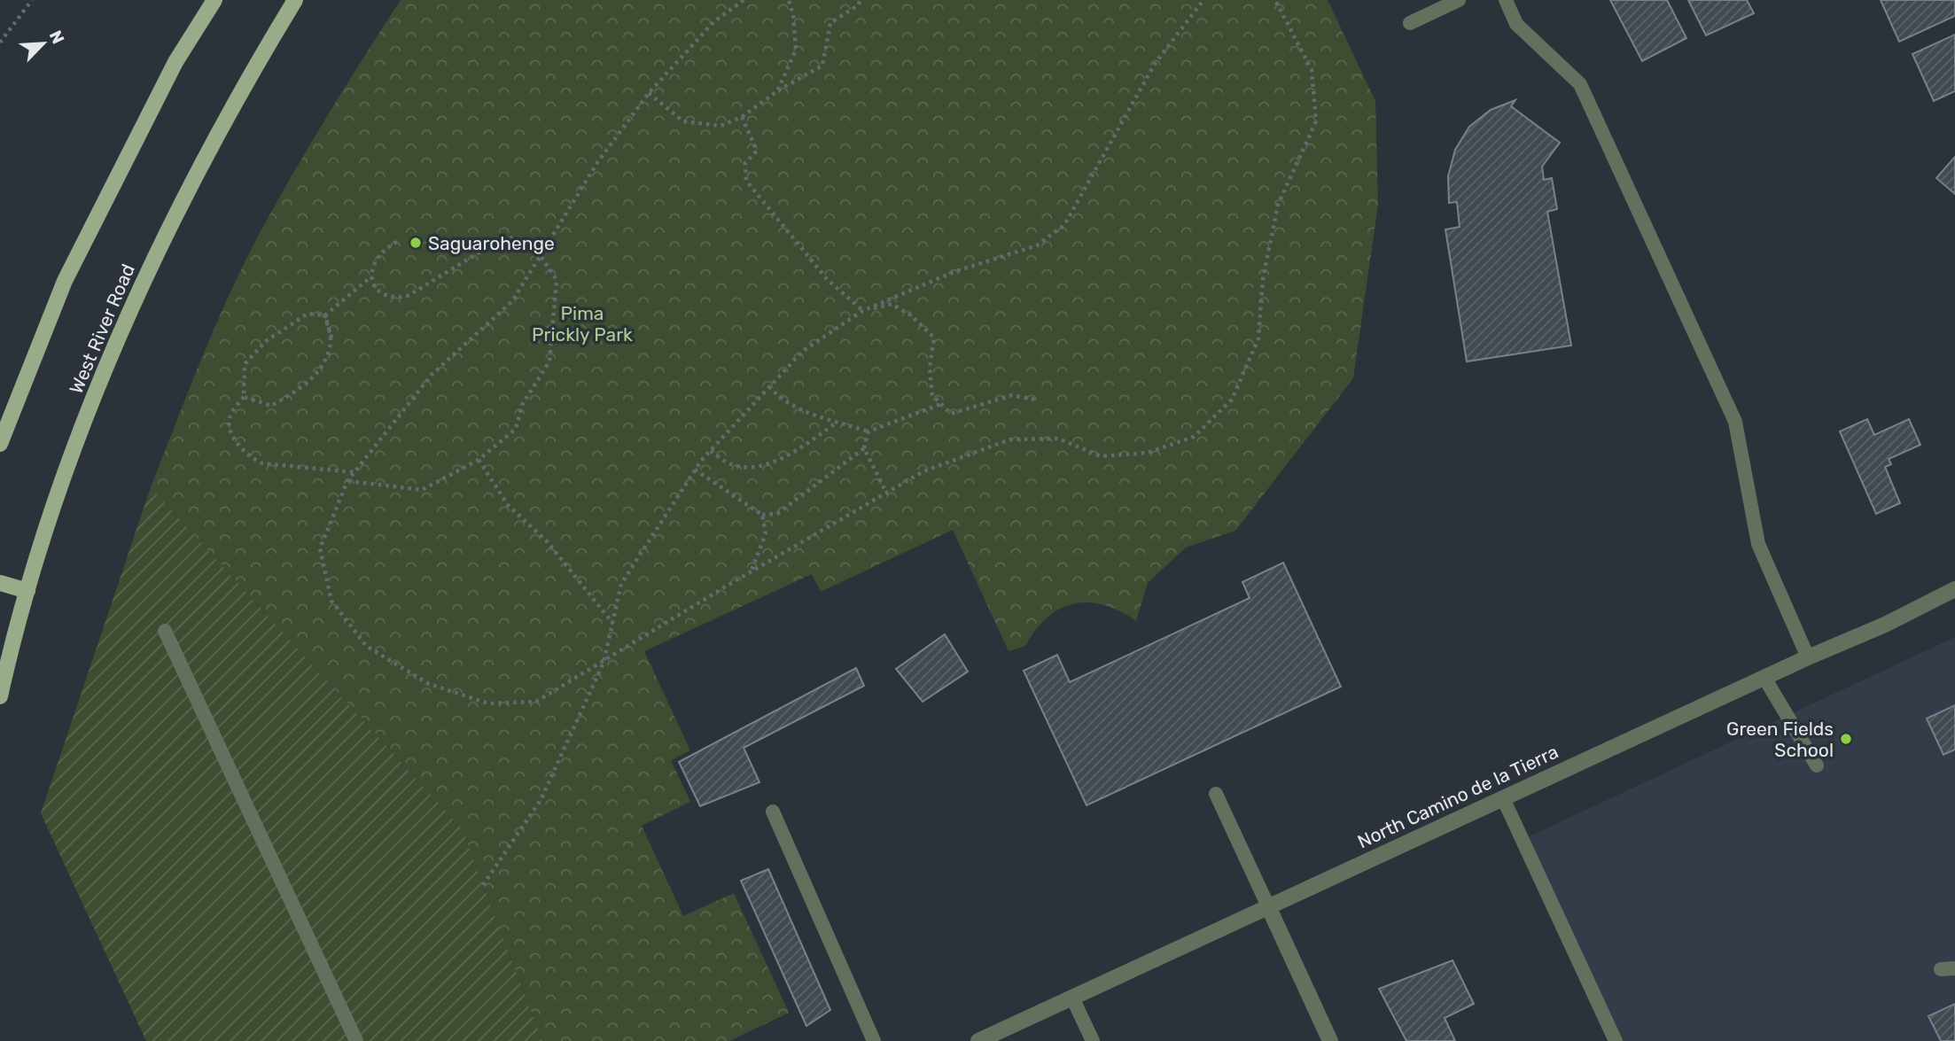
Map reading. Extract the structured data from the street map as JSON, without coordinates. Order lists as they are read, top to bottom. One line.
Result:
{"streets":{"main road":["West River Road"],"street":["North Camino de la Tierra"]},"parks":["Pima Prickly Park"],"places":["Saguarohenge","Green Fields School"],"north":"top right"}
